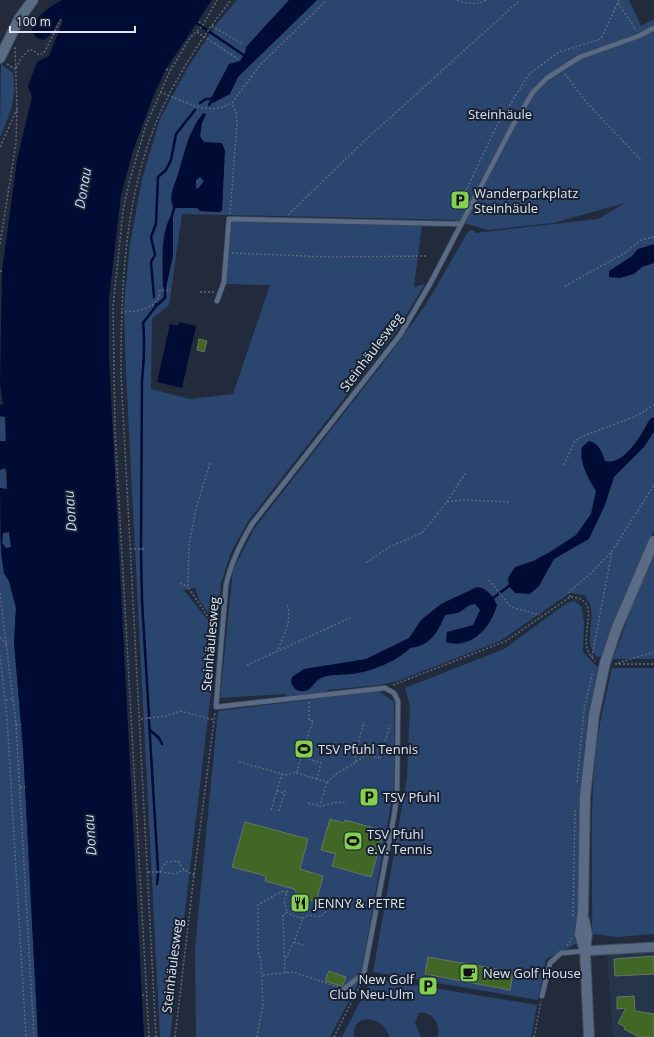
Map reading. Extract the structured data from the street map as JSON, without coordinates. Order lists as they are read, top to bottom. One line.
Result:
{"streets":{"lane":["Steinhäulesweg"]},"water":["Donau"],"parks":["Steinhäule"],"places":{"parking":["Wanderparkplatz Steinhäule","TSV Pfuhl","New Golf Club Neu-Ulm"],"sports":["TSV Pfuhl Tennis","TSV Pfuhl e.V. Tennis"],"restaurant":["JENNY & PETRE"],"cafe":["New Golf House"]},"scale_bar":"100 m"}
